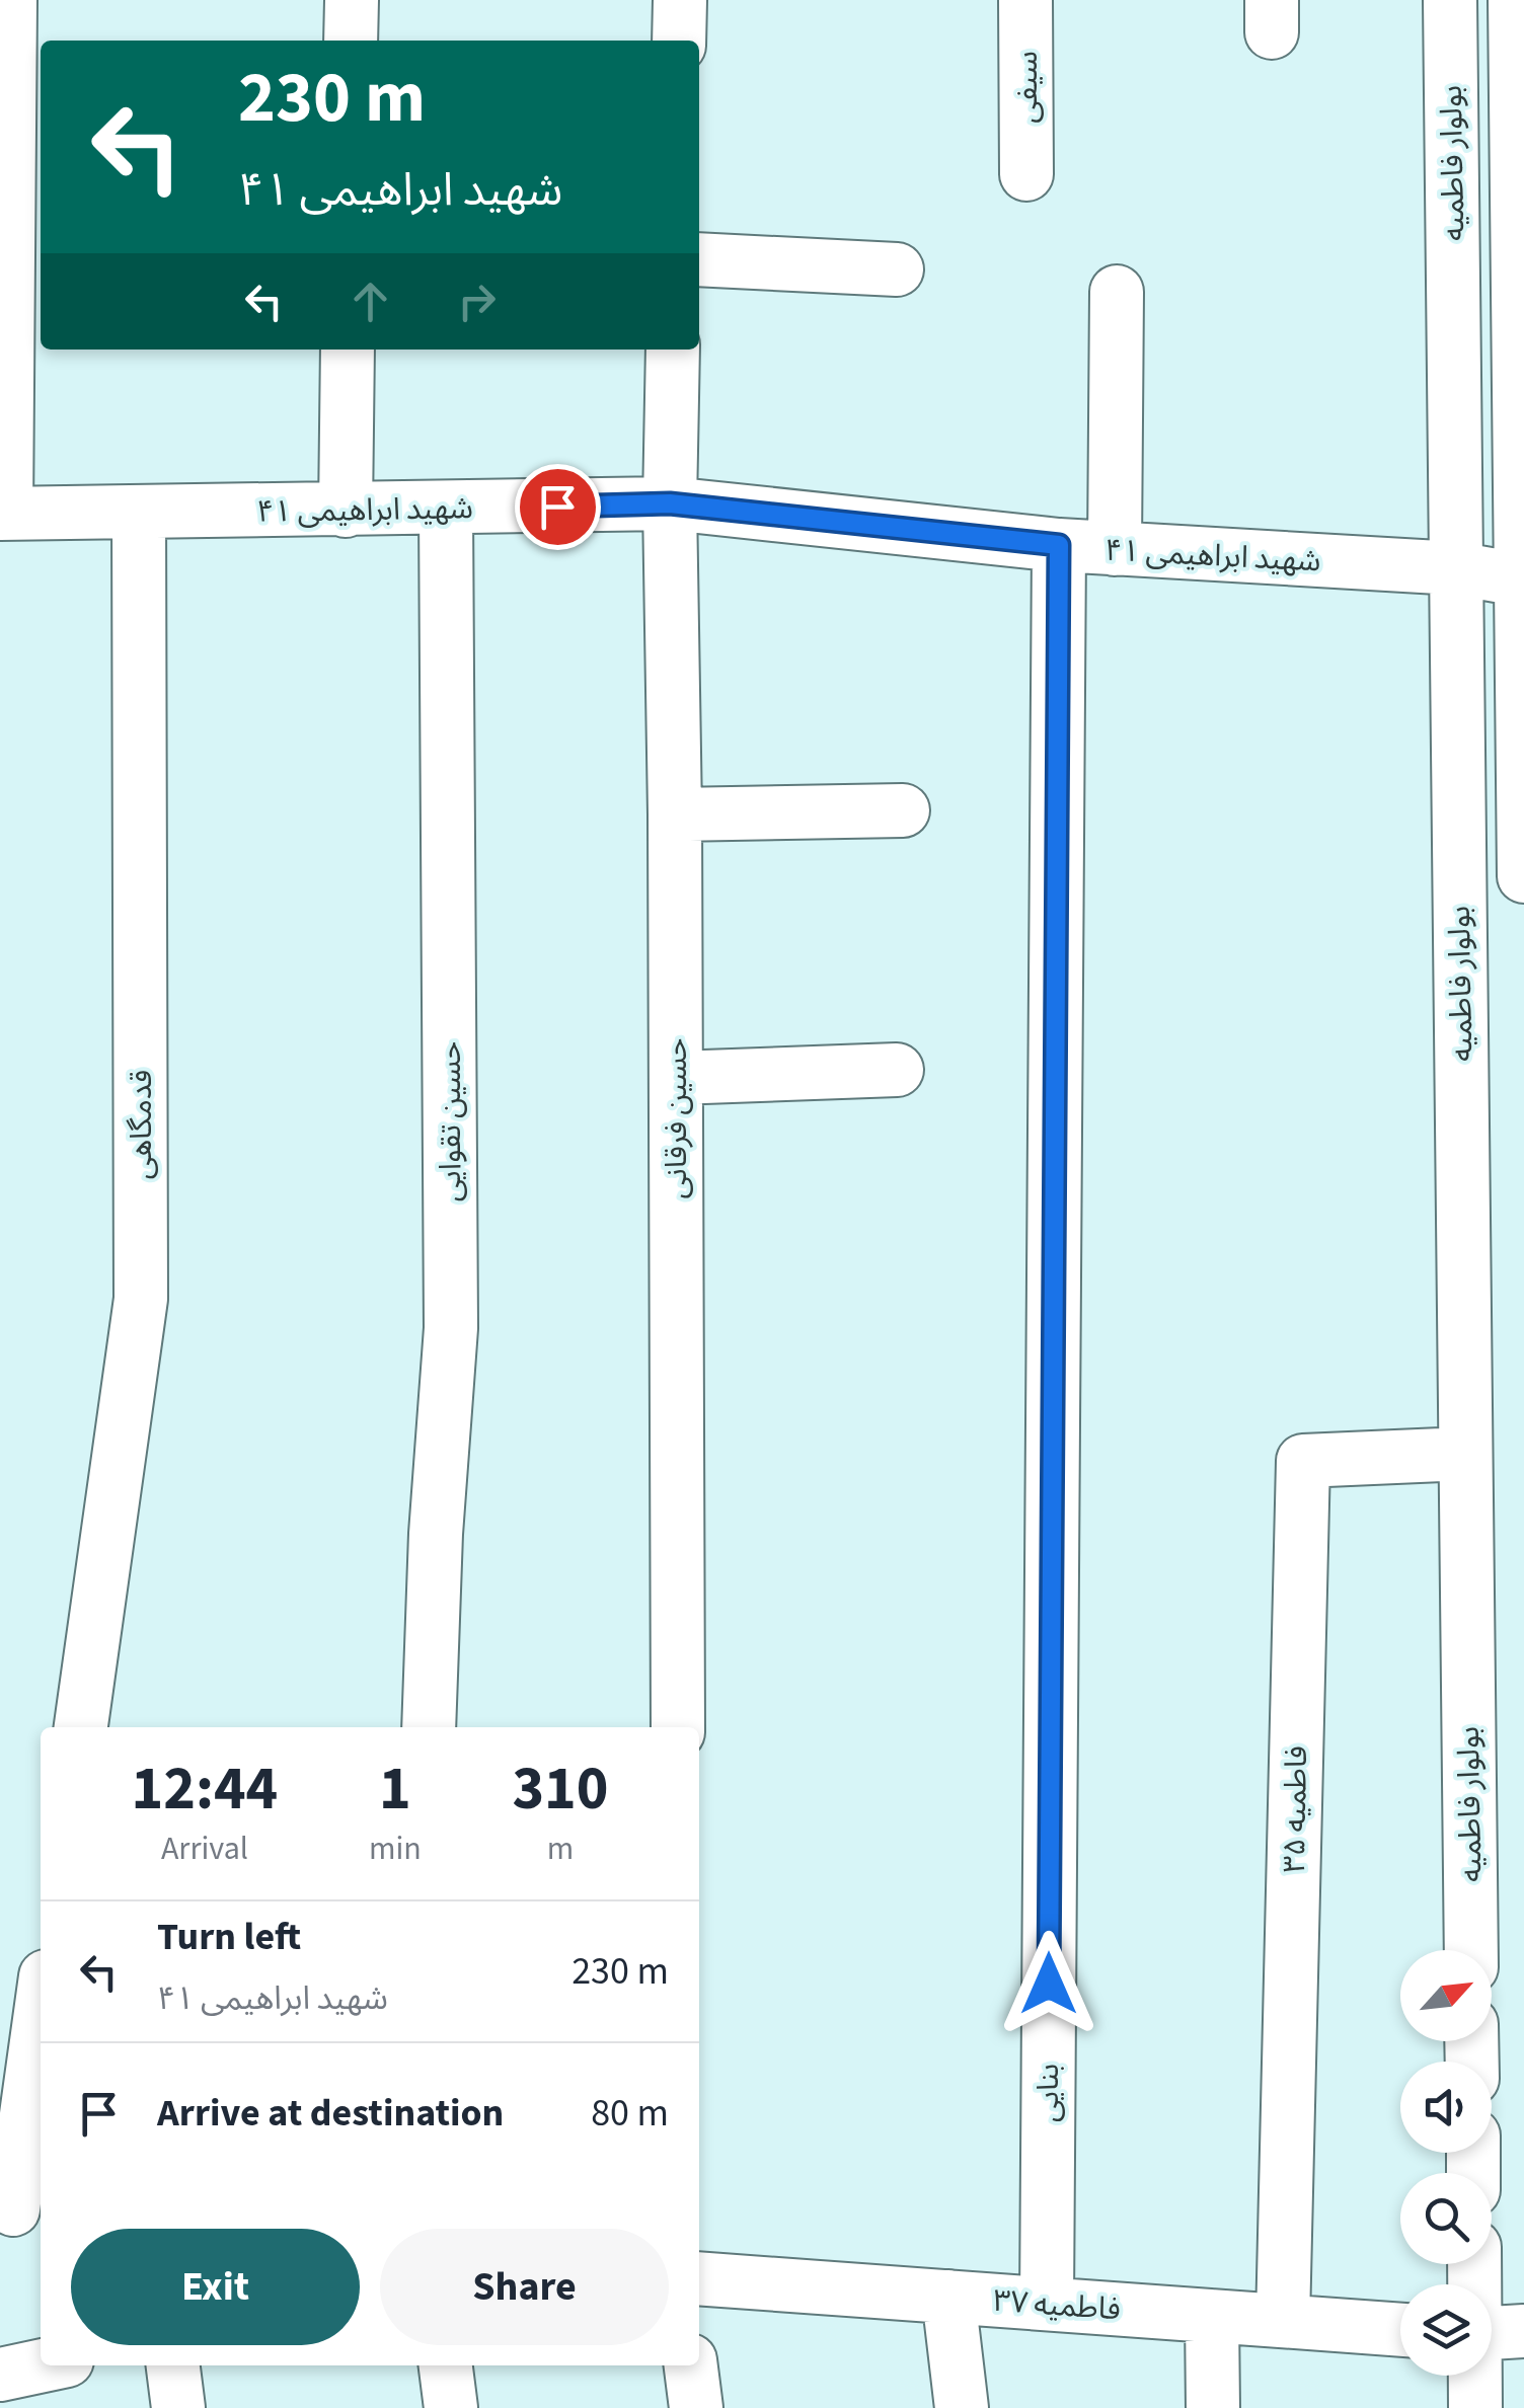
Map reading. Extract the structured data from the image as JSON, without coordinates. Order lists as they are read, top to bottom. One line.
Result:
{"streets":{"street":["سیفی","بولوار فاطمیه","شهید ابراهیمی ۴۱","حسین فرقانی","حسین تقوایی","قدمگاهی","فاطمیه ۳۵","بنایی","فاطمیه ۳۷"]},"crossings":[["بولوار فاطمیه","شهید ابراهیمی ۴۱"],["بولوار فاطمیه","فاطمیه ۳۵"],["شهید ابراهیمی ۴۱","حسین فرقانی"],["شهید ابراهیمی ۴۱","حسین تقوایی"],["شهید ابراهیمی ۴۱","قدمگاهی"],["شهید ابراهیمی ۴۱","بنایی"],["فاطمیه ۳۵","فاطمیه ۳۷"],["بنایی","فاطمیه ۳۷"]],"north":"top right","page":{"turn":["230 m","شهید ابراهیمی ۴۱"],"eta":["12:44","Arrival","1","min","310","m"],"list":[{"name":"Turn left","note":"شهید ابراهیمی ۴۱","value":"230 m"},{"name":"Arrive at destination","value":"80 m"}],"buttons":["Exit","Share"]}}
